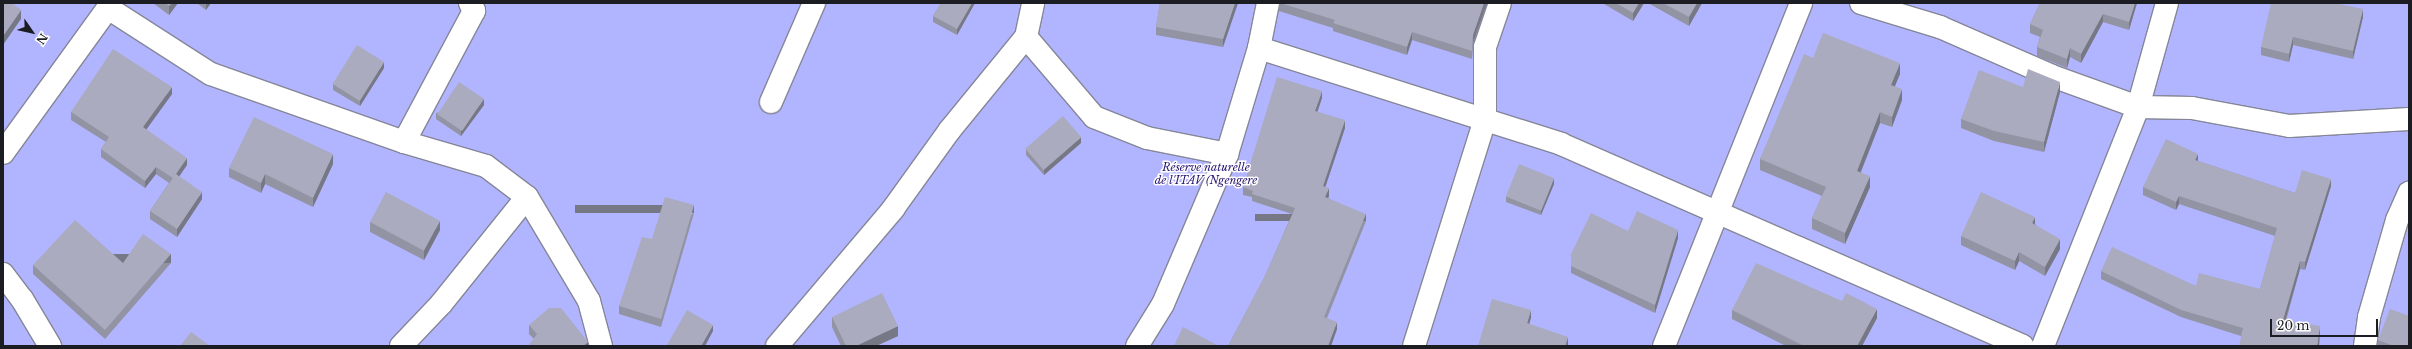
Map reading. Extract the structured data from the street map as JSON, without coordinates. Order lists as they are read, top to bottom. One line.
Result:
{"parks":["Réserve naturelle de l'ITAV (Ngengere"],"scale_bar":"20 m","north":"bottom right"}
